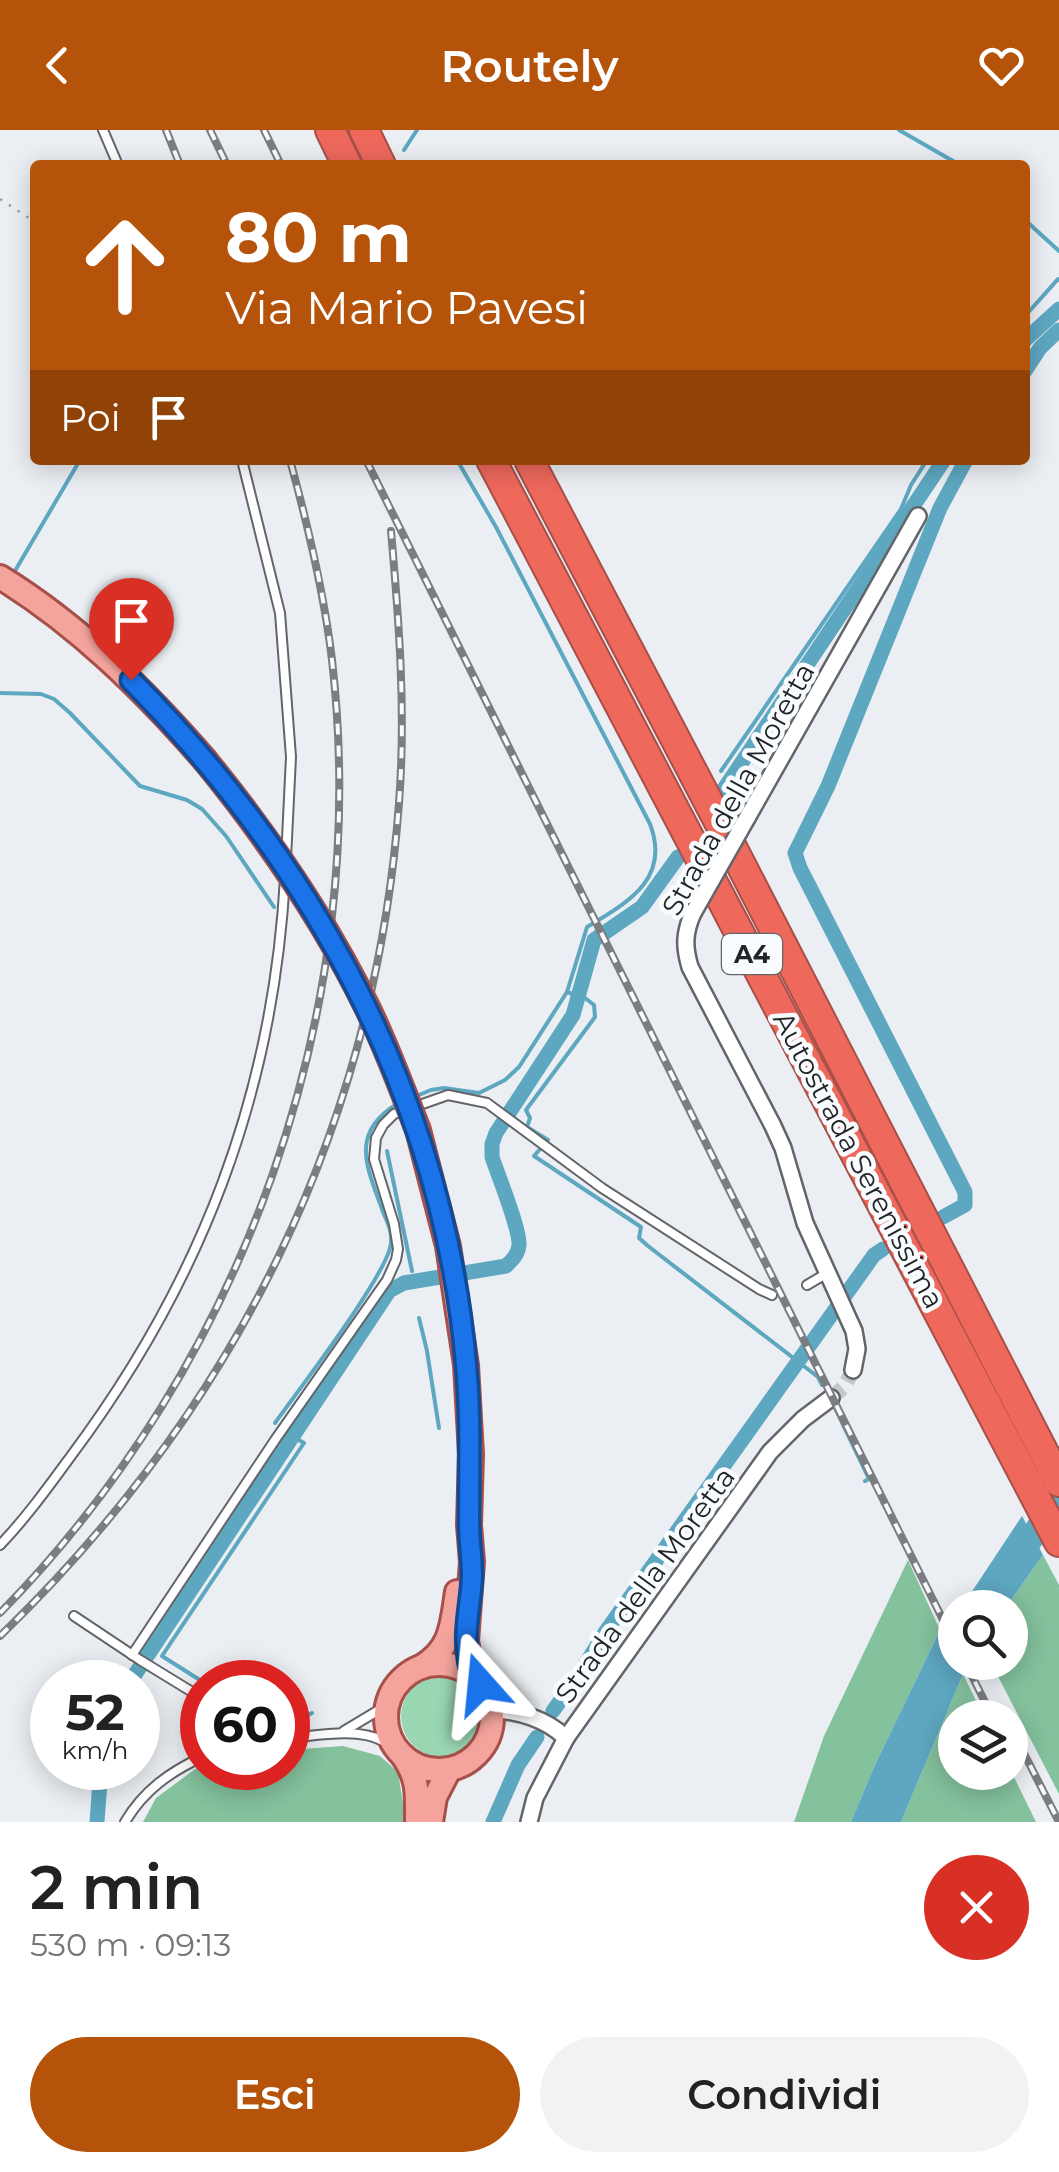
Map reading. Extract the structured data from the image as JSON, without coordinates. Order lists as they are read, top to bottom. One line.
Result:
{"streets":{"highway":["A4","Autostrada Serenissima"],"street":["Strada della Moretta"]},"page":{"header":"Routely","turn":["80 m","Via Mario Pavesi"],"then":"Poi","speed":"52 km/h","limit":"60","heading":["2 min","530 m · 09:13"],"buttons":["Esci","Condividi"]}}
